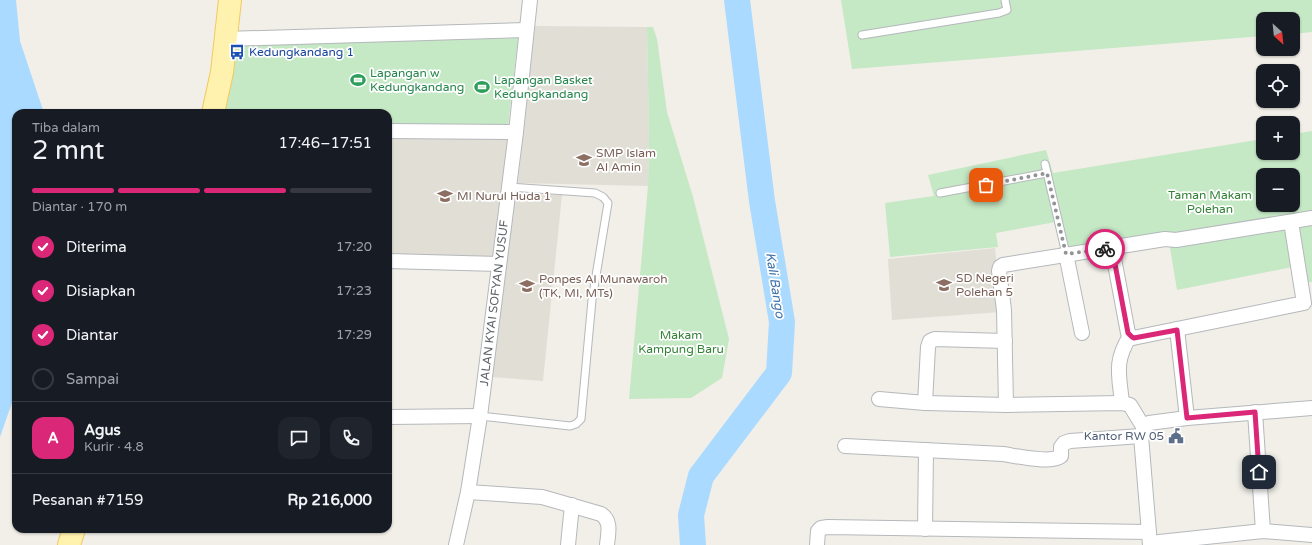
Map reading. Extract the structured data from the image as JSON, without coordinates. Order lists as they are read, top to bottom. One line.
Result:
{"streets":{"street":["JALAN KYAI SOFYAN YUSUF"]},"water":["Kali Bango"],"parks":["Taman Makam Polehan","Makam Kampung Baru"],"places":{"bus stop":["Kedungkandang 1"],"sports":["Lapangan w Kedungkandang","Lapangan Basket Kedungkandang"],"school or university":["SMP Islam Al Amin","MI Nurul Huda 1","SD Negeri Polehan 5","Ponpes Al Munawaroh (TK, MI, MTs)"],"public building":["Kantor RW 05"]},"north":"bottom right","page":{"map_buttons":["+","−"],"heading":["2 mnt","Tiba dalam","17:46–17:51"],"panel":["Agus","Kurir · 4.8","Pesanan #7159","Rp 216,000"],"bar":"Diantar · 170 m","list":[["Diterima","17:20"],["Disiapkan","17:23"],["Diantar","17:29"],"Sampai"],"round":"A"}}
